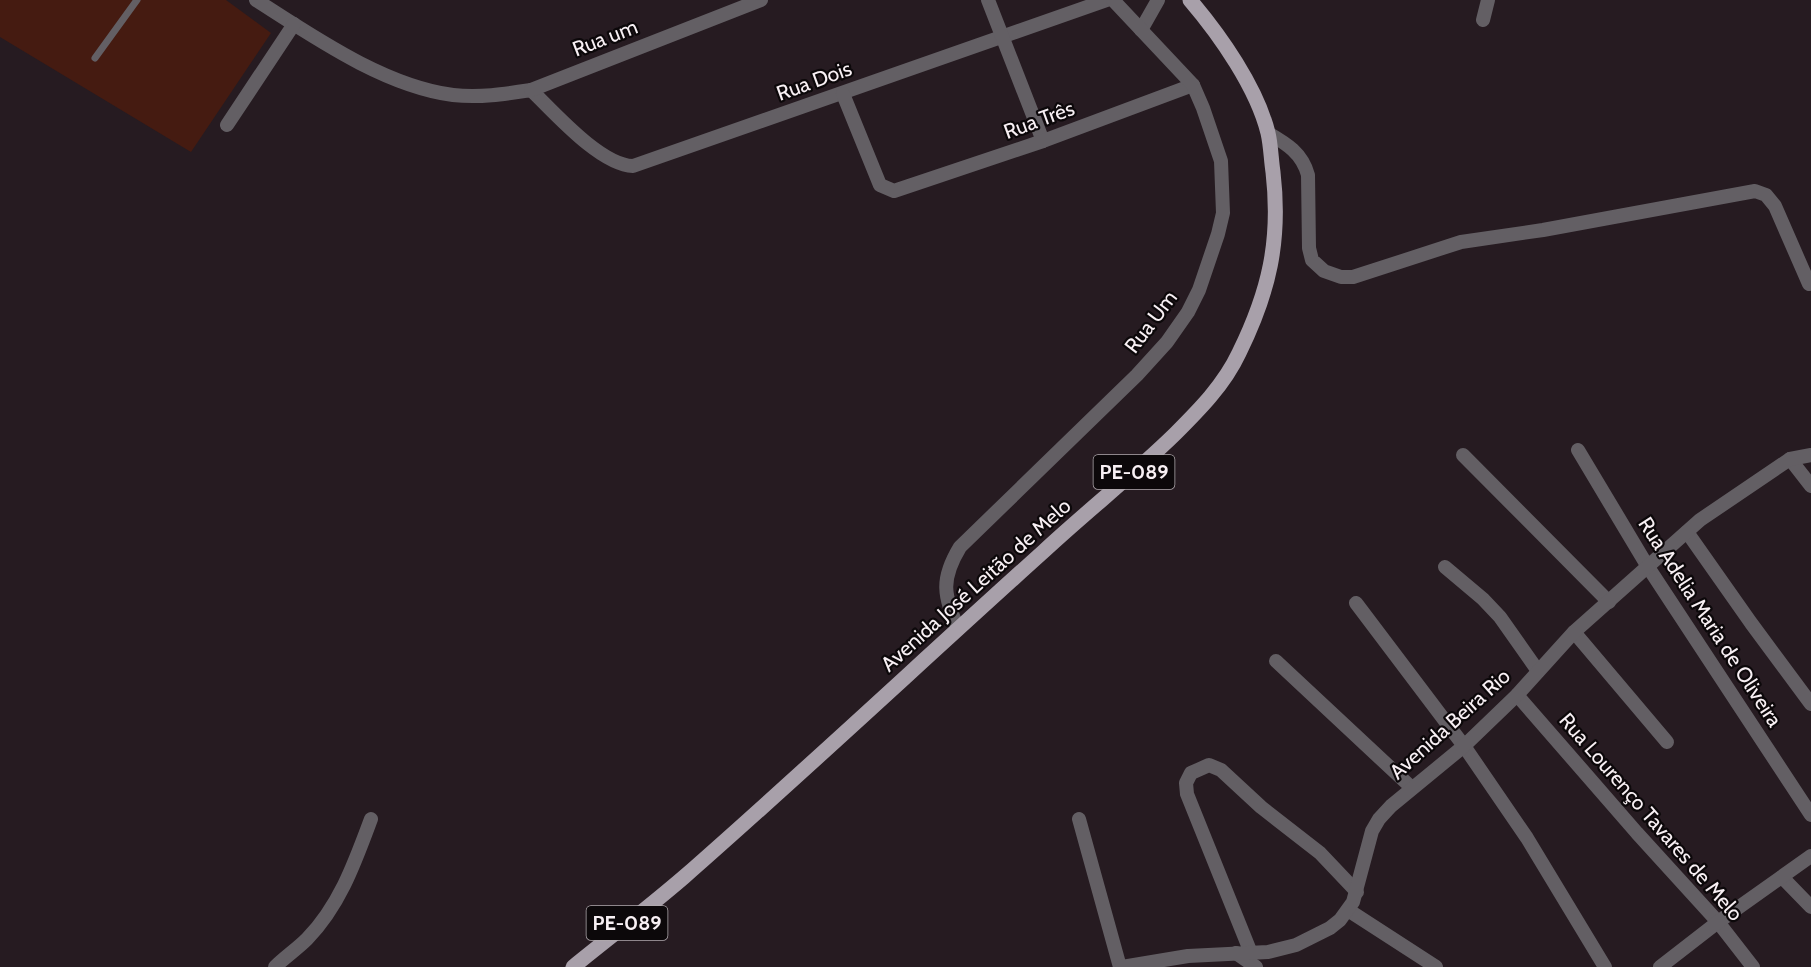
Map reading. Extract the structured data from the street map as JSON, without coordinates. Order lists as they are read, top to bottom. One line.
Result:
{"streets":{"main road":["PE-089","Avenida José Leitão de Melo"],"street":["Rua um","Rua Dois","Rua Três","Rua Um","Rua Adelia Maria de Oliveira","Avenida Beira Rio","Rua Lourenço Tavares de Melo"]},"crossings":[["Rua um","Rua Dois"],["Rua Dois","Rua Três"],["Rua Três","Rua Um"],["Rua Um","Avenida José Leitão de Melo"],["Rua Adelia Maria de Oliveira","Avenida Beira Rio"],["Avenida Beira Rio","Rua Lourenço Tavares de Melo"]]}
